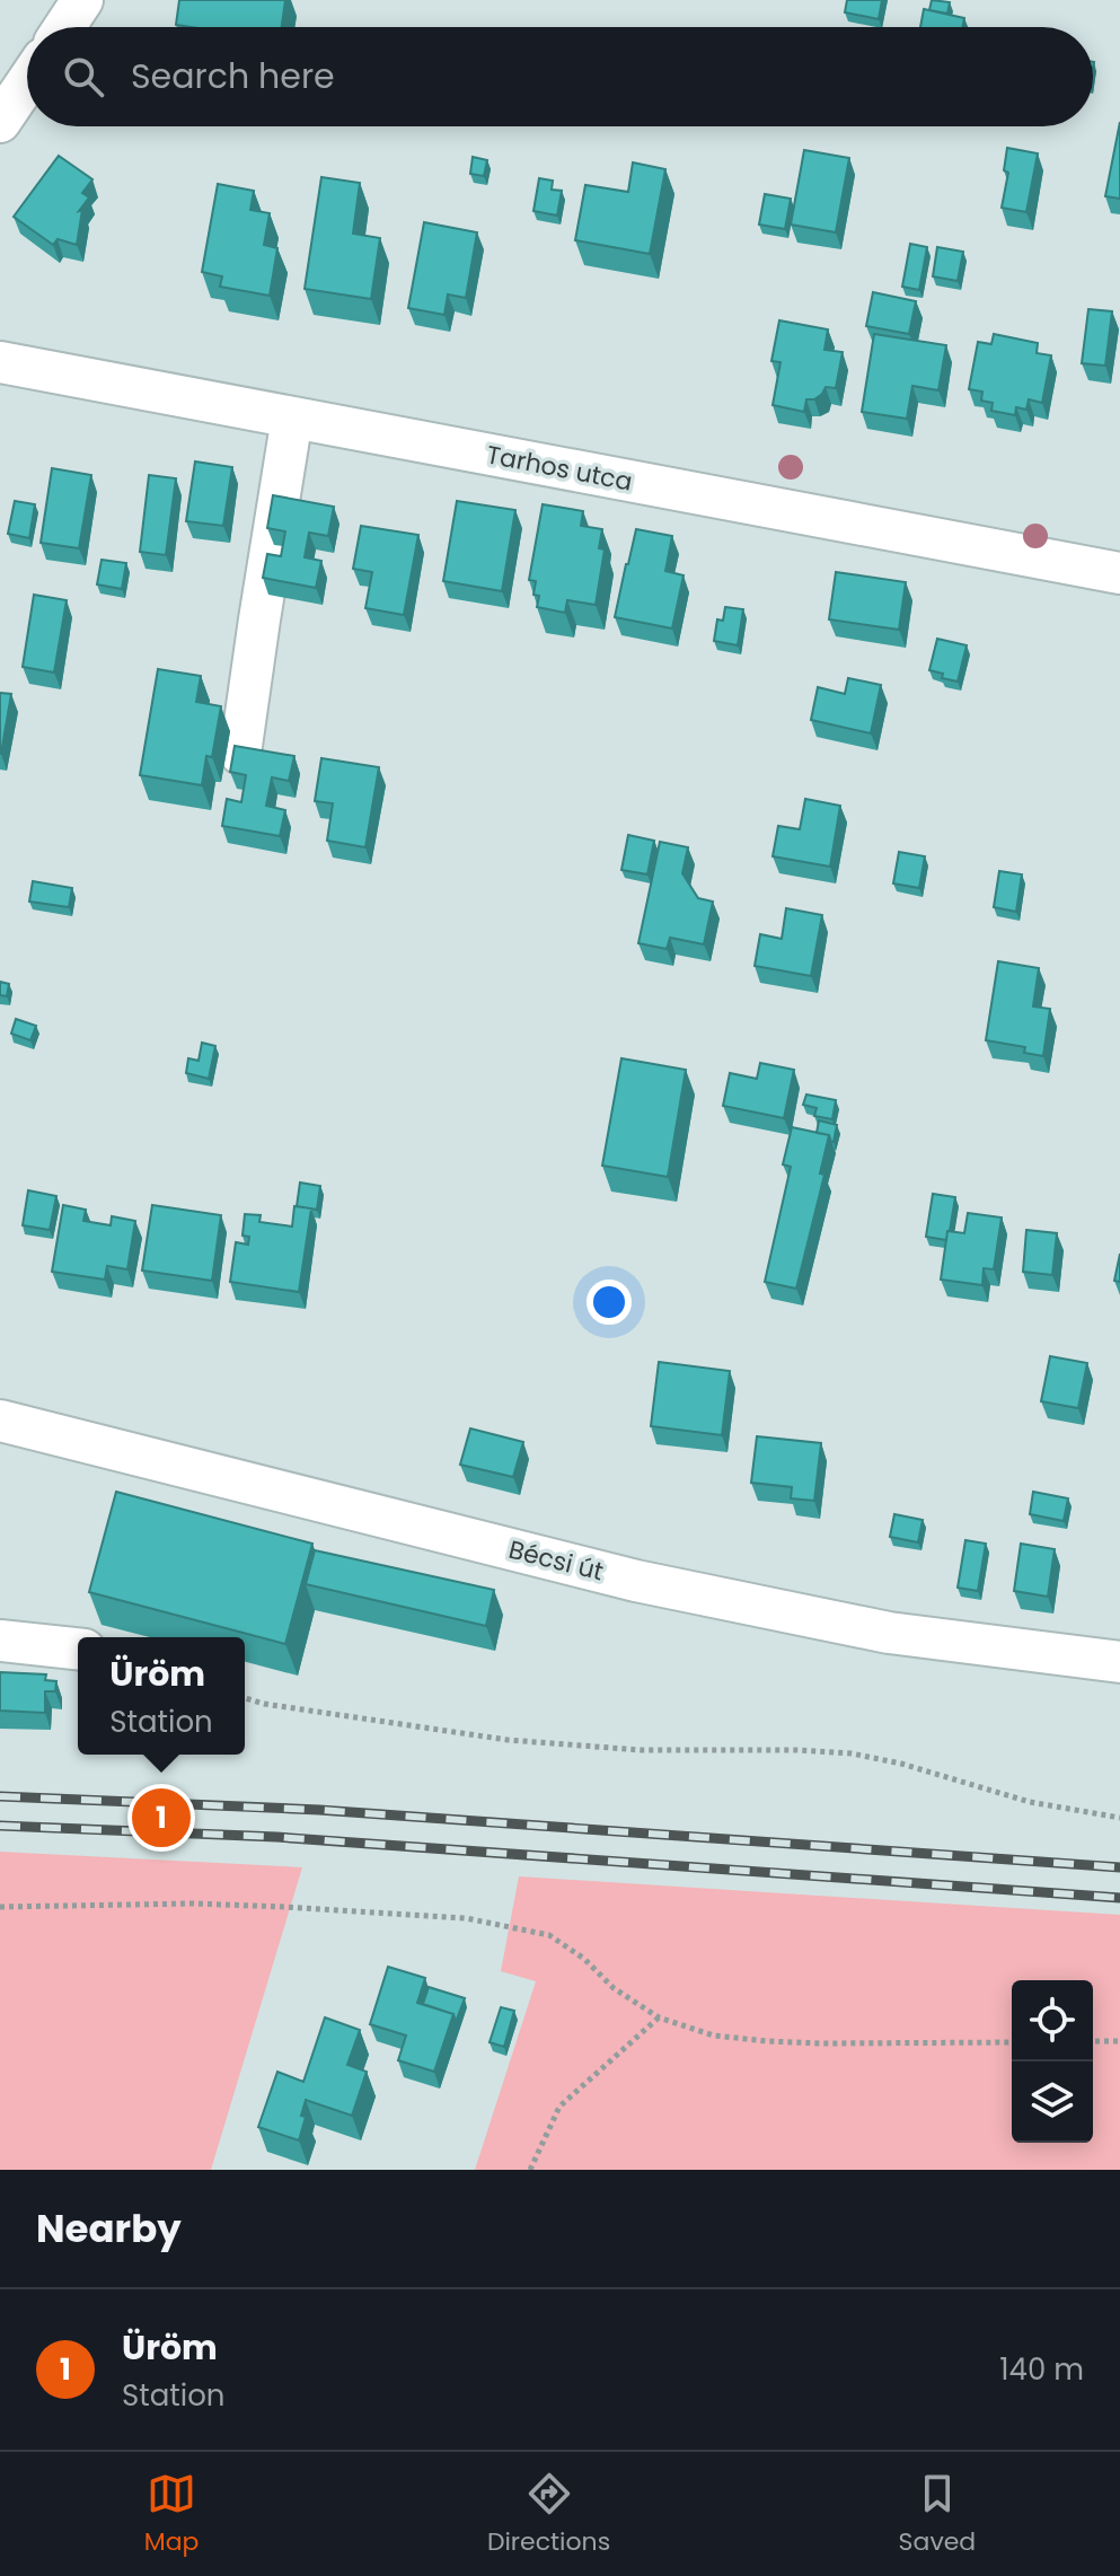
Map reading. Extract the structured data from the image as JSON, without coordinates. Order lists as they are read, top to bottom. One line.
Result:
{"streets":{"street":["Tarhos utca","Bécsi út"]},"page":{"search":"Search here","popup":["Üröm","Station"],"pins":"1","heading":"Nearby","list":[{"mark":"1","name":"Üröm","note":"Station","value":"140 m"}],"nav":["Map","Directions","Saved"]}}
